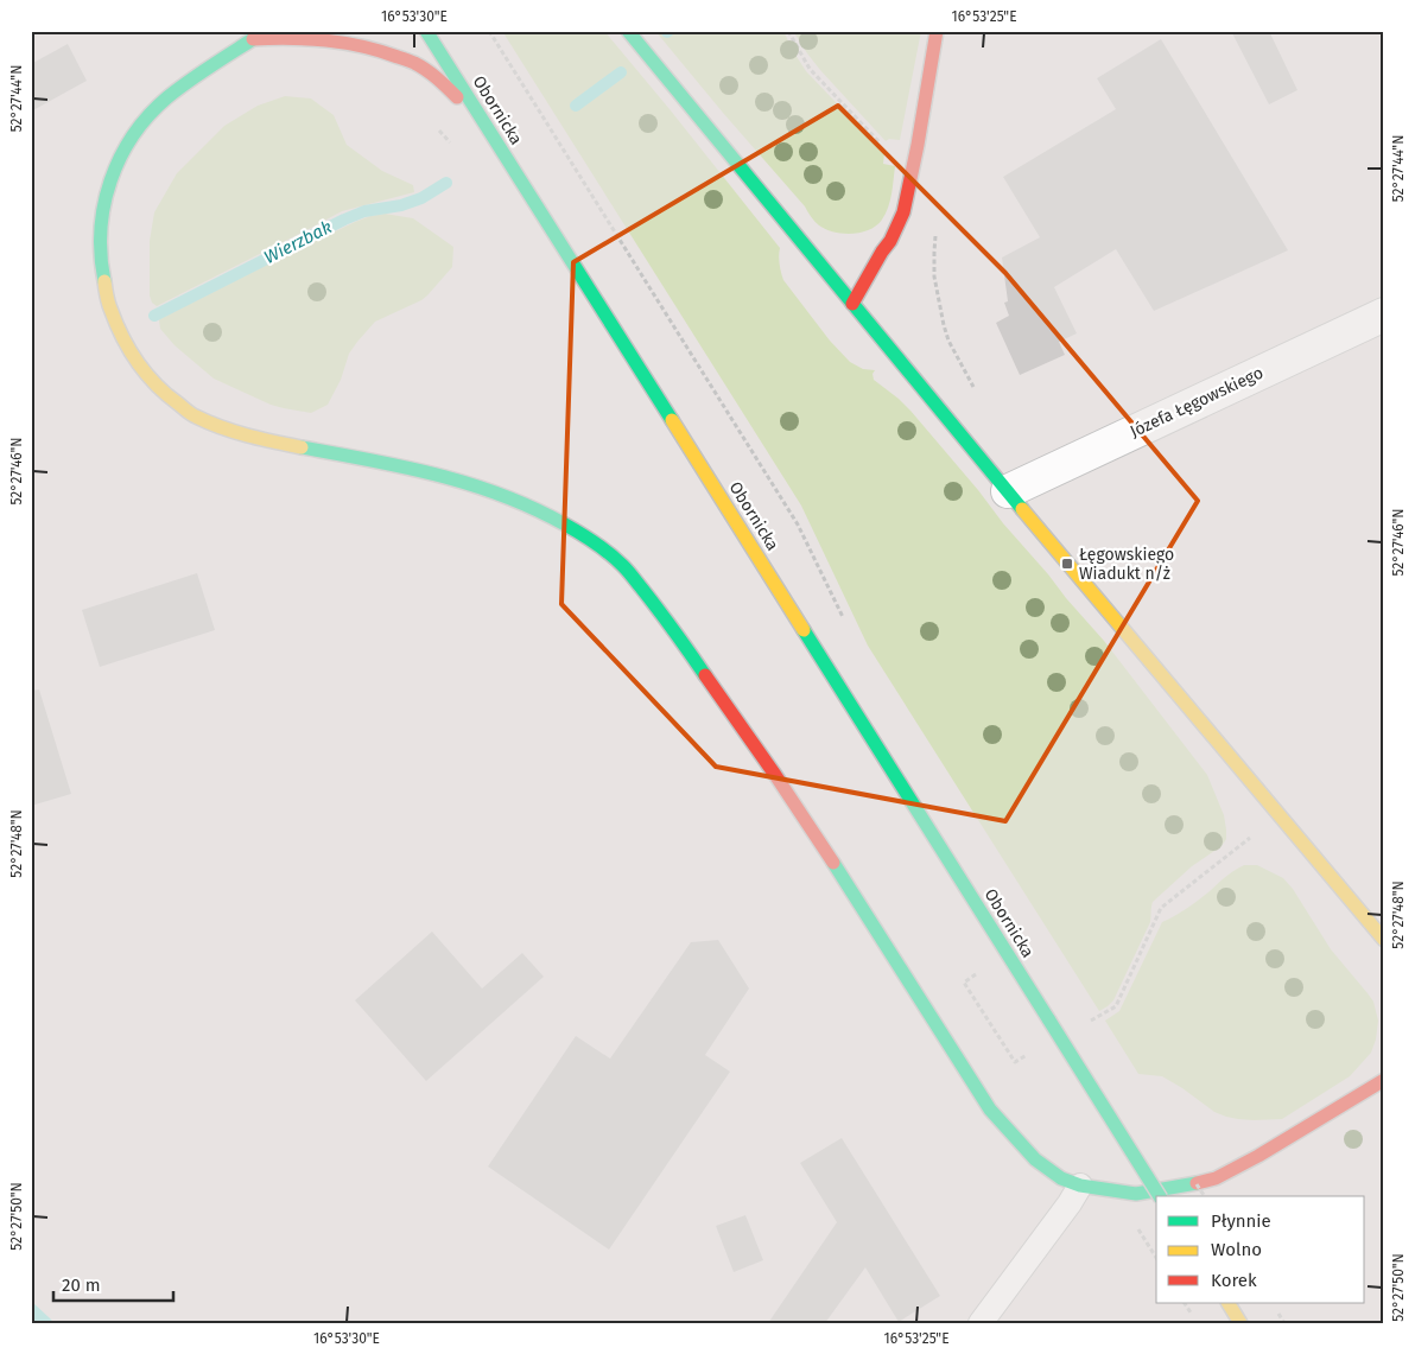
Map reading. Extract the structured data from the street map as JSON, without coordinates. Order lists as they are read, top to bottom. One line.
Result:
{"streets":{"street":["Obornicka","Józefa Łęgowskiego"]},"water":["Wierzbak"],"places":{"transit":["Łęgowskiego Wiadukt n/ż"]},"legend":["Płynnie","Wolno","Korek"],"scale_bar":"20 m","coordinates":["16°53'30\"E","16°53'25\"E","52°27'44\"N","52°27'46\"N","52°27'48\"N","52°27'50\"N"]}
